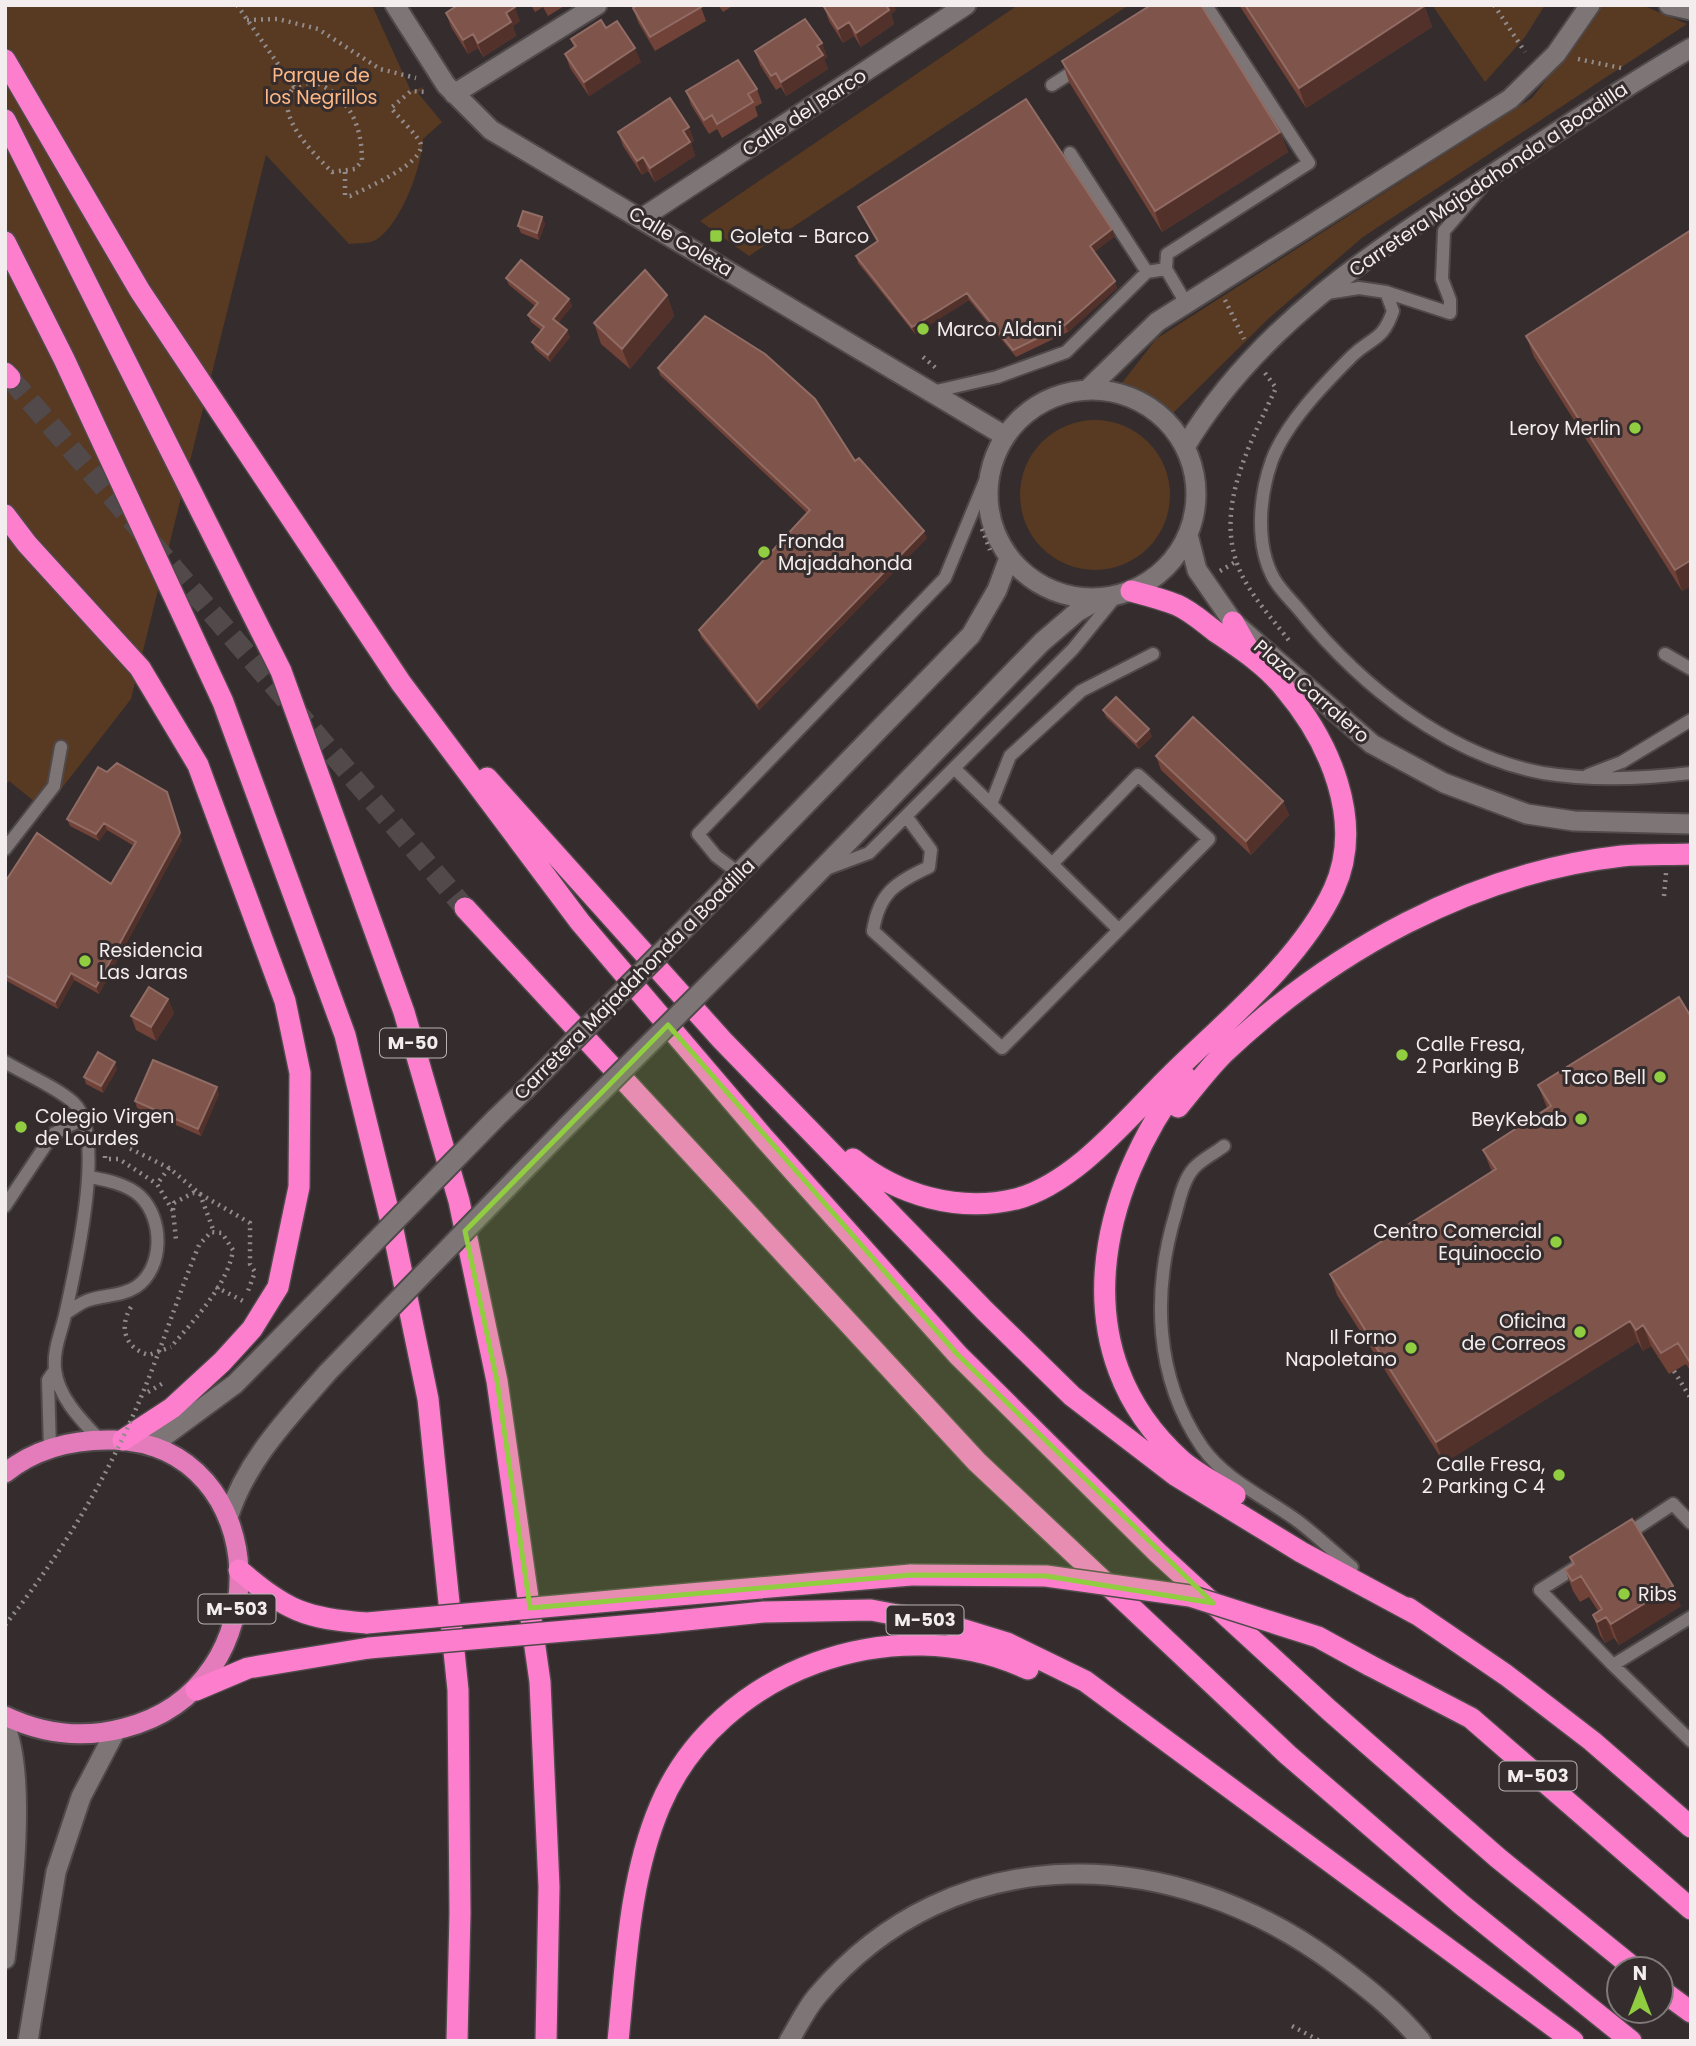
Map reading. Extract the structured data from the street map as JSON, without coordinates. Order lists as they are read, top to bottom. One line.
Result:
{"streets":{"highway":["M-50","M-503"],"street":["Calle del Barco","Carretera Majadahonda a Boadilla","Calle Goleta","Plaza Carralero"]},"crossings":[["Calle del Barco","Calle Goleta"],["Carretera Majadahonda a Boadilla","Calle Goleta"],["Carretera Majadahonda a Boadilla","Plaza Carralero"],["Carretera Majadahonda a Boadilla","M-503"],["Calle Goleta","Plaza Carralero"]],"parks":["Parque de los Negrillos"],"places":{"transit":["Goleta - Barco"],"other":["Marco Aldani","Leroy Merlin","Fronda Majadahonda","Residencia Las Jaras","Calle Fresa, 2 Parking B","Taco Bell","BeyKebab","Colegio Virgen de Lourdes","Centro Comercial Equinoccio","Oficina de Correos","Il Forno Napoletano","Calle Fresa, 2 Parking C 4","Ribs"]},"north":"top"}
